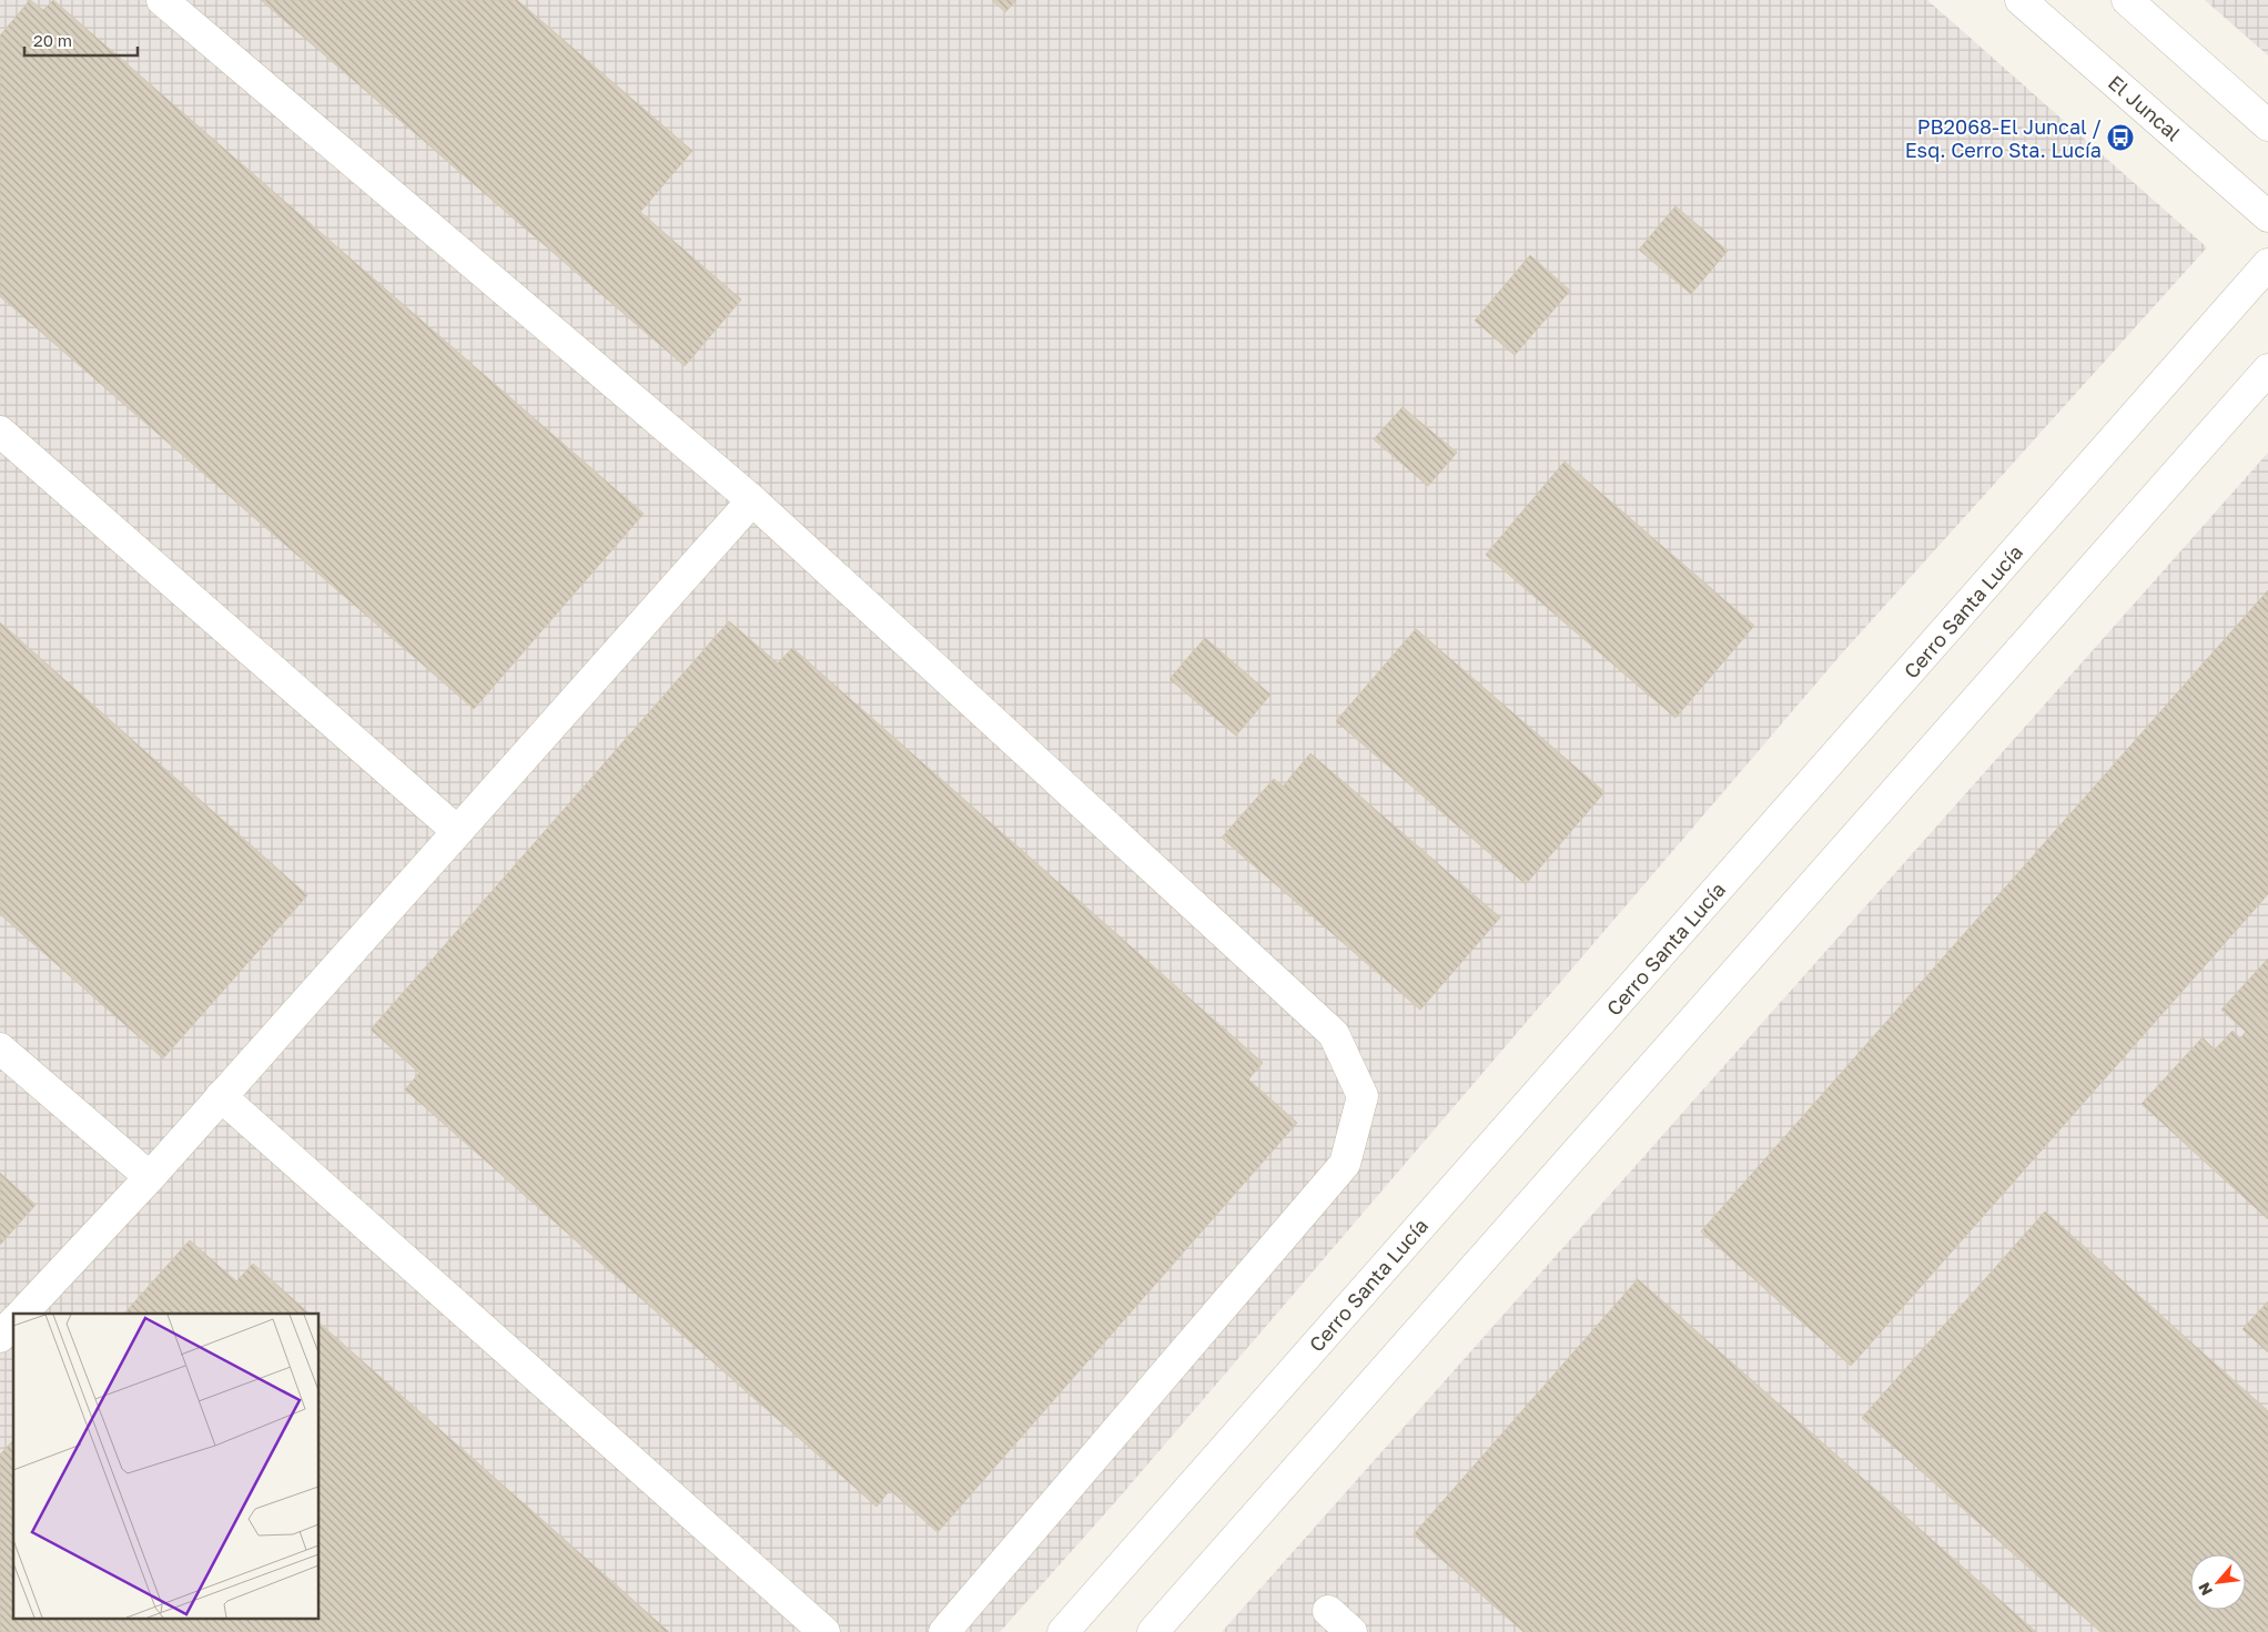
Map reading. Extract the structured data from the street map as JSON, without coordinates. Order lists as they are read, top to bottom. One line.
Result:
{"streets":{"street":["El Juncal","Cerro Santa Lucía"]},"places":{"bus stop":["PB2068-El Juncal / Esq. Cerro Sta. Lucía"]},"scale_bar":"20 m","north":"bottom left"}
